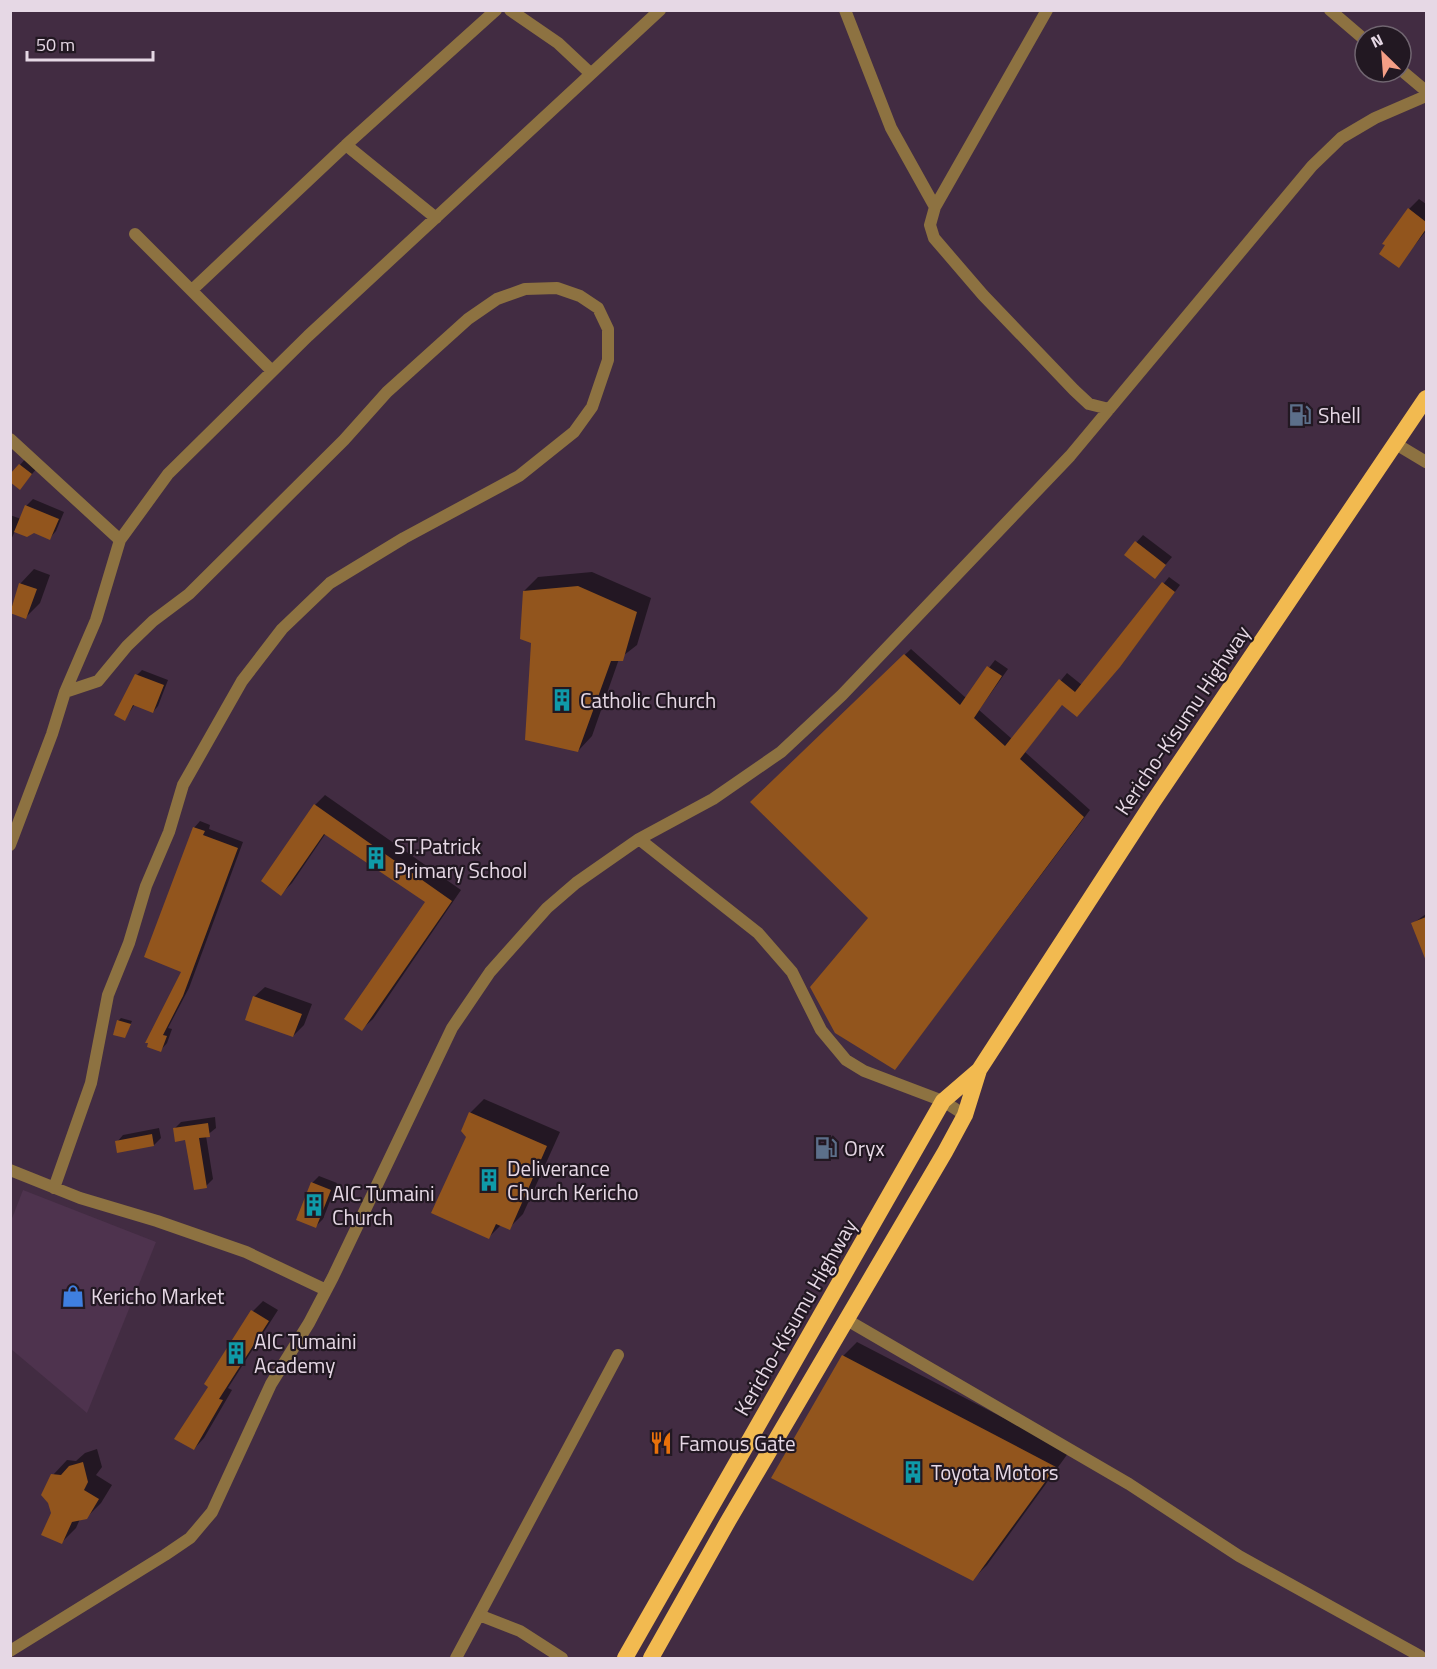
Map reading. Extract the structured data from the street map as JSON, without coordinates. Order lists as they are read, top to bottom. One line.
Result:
{"streets":{"highway":["Kericho-Kisumu Highway"]},"places":{"fuel station":["Shell","Oryx"],"building":["Catholic Church","ST.Patrick Primary School","Deliverance Church Kericho","AIC Tumaini Church","AIC Tumaini Academy","Toyota Motors"],"shop":["Kericho Market"],"restaurant":["Famous Gate"]},"scale_bar":"50 m","north":"top left"}
